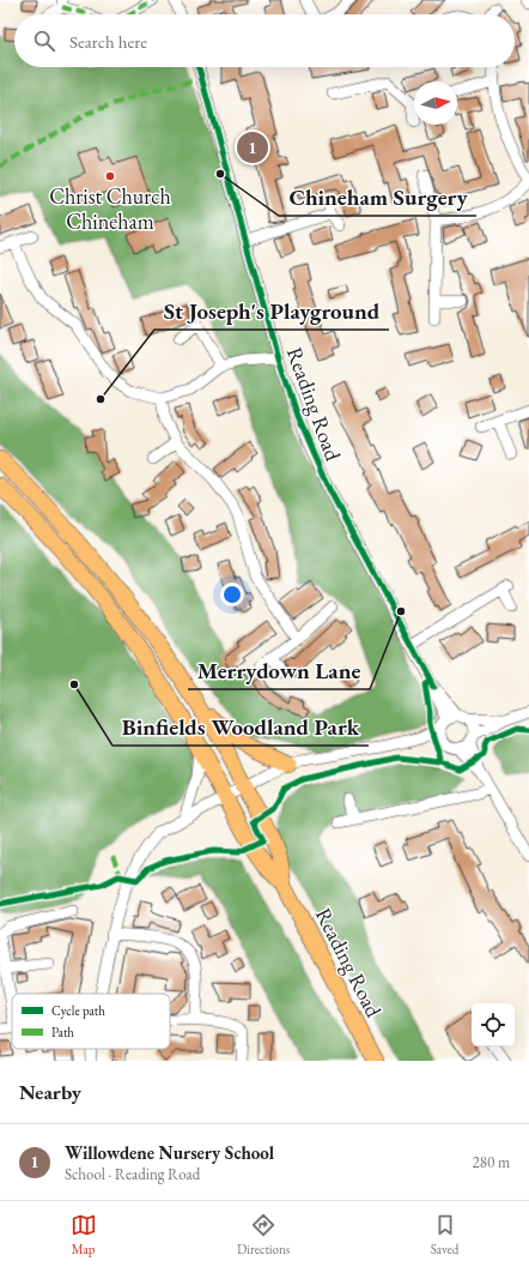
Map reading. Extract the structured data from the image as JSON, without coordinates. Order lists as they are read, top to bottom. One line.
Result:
{"streets":{"highway":["Reading Road"]},"places":["Chineham Surgery","Christ Church Chineham","St Joseph's Playground","Merrydown Lane","Binfields Woodland Park"],"legend":["Cycle path","Path"],"north":"right","page":{"search":"Search here","pins":"1","heading":"Nearby","list":[{"mark":"1","name":"Willowdene Nursery School","note":"School · Reading Road","value":"280 m"}],"nav":["Map","Directions","Saved"]}}
